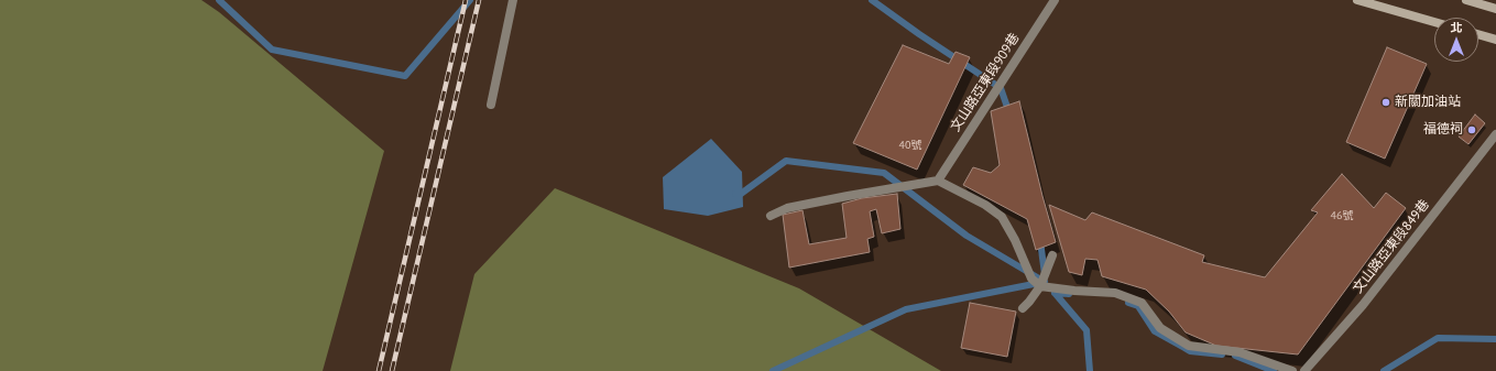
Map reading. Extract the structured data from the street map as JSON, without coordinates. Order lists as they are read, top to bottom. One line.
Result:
{"streets":{"street":["文山路亞東段909巷","文山路亞東段849巷"]},"places":["新關加油站","福德祠"],"house_numbers":["40號","46號"],"north":"top"}
